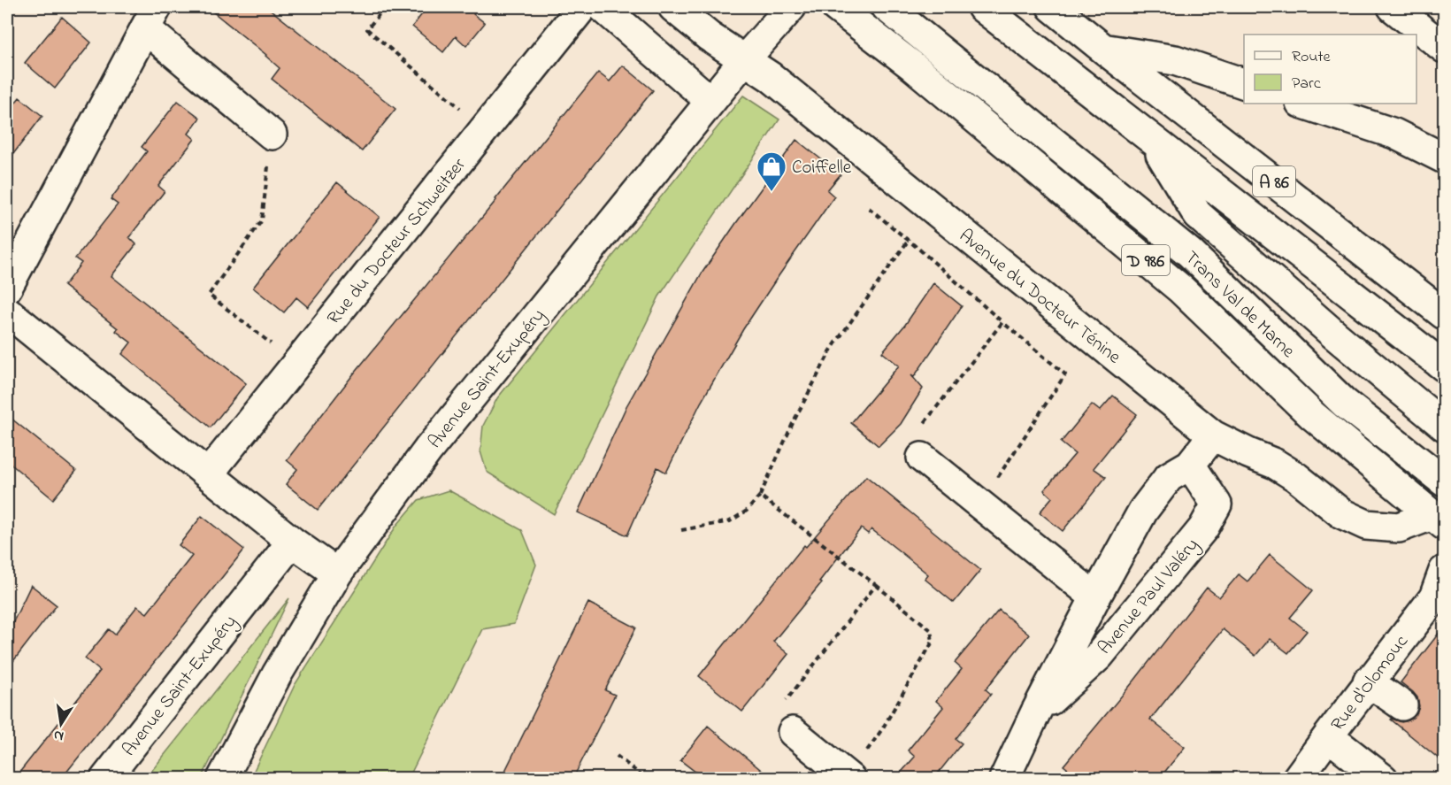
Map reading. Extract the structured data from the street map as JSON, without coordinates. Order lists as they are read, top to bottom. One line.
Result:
{"streets":{"main road":["A 86","Rue du Docteur Schweitzer","D 986","Avenue du Docteur Ténine","Trans Val de Marne","Avenue Saint-Exupéry","Avenue Paul Valéry","Rue d'Olomouc"]},"crossings":[["Avenue du Docteur Ténine","Avenue Saint-Exupéry"],["Avenue du Docteur Ténine","Avenue Paul Valéry"]],"places":{"shop":["Coiffelle"]},"legend":["Route","Parc"],"north":"bottom"}
